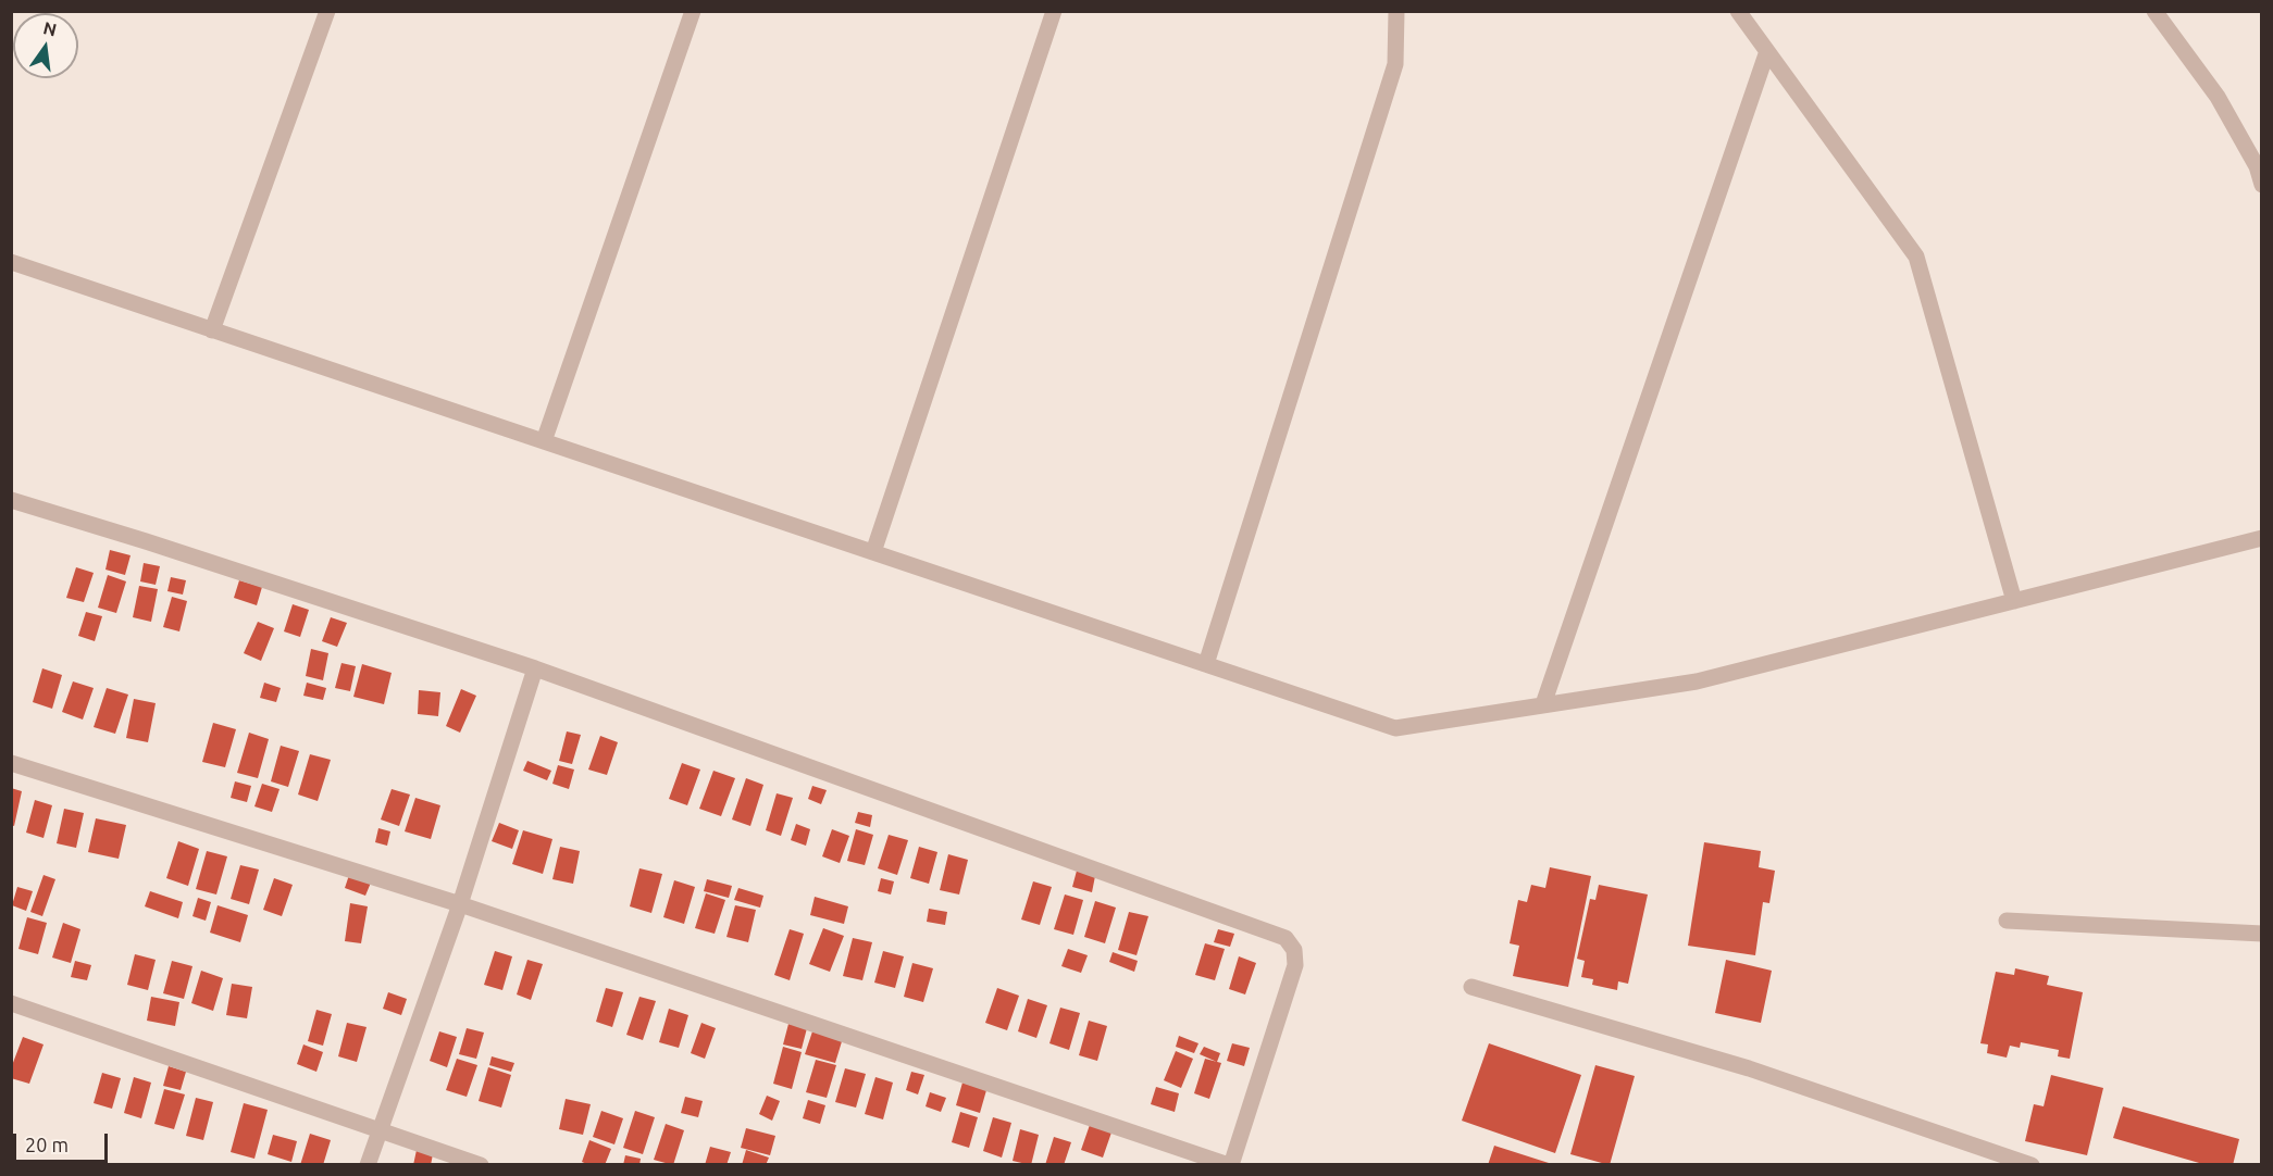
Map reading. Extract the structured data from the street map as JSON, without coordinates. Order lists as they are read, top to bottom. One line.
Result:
{"scale_bar":"20 m","north":"top"}
